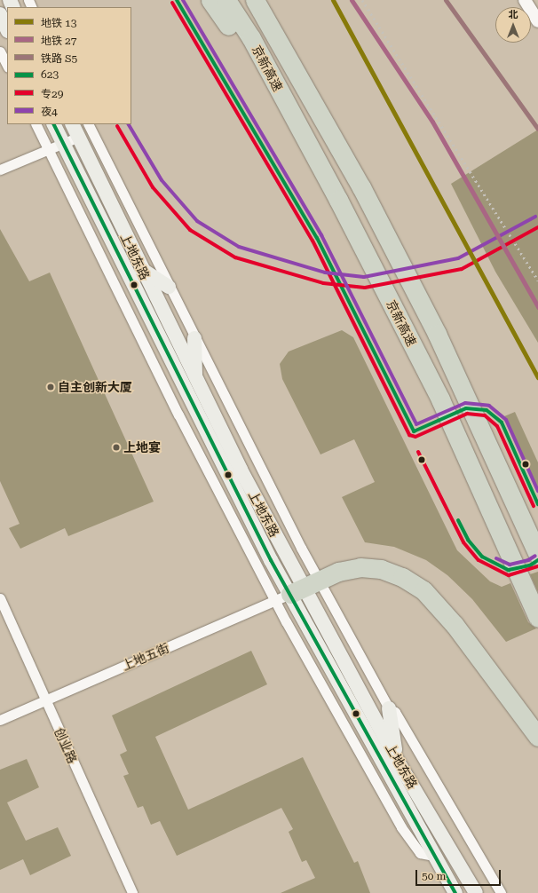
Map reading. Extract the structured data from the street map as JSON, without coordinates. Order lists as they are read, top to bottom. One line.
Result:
{"streets":{"highway":["京新高速"],"main road":["上地东路"],"street":["上地五街","创业路"]},"crossings":[["上地东路","上地五街"],["上地五街","创业路"]],"places":["自主创新大厦","上地宴"],"lines":["metro line 13","metro line 27","rail line S5","transit line 623","transit line 夜4","transit line 专29"],"legend":["地铁 13","地铁 27","铁路 S5","623","专29","夜4"],"scale_bar":"50 m","north":"top"}
